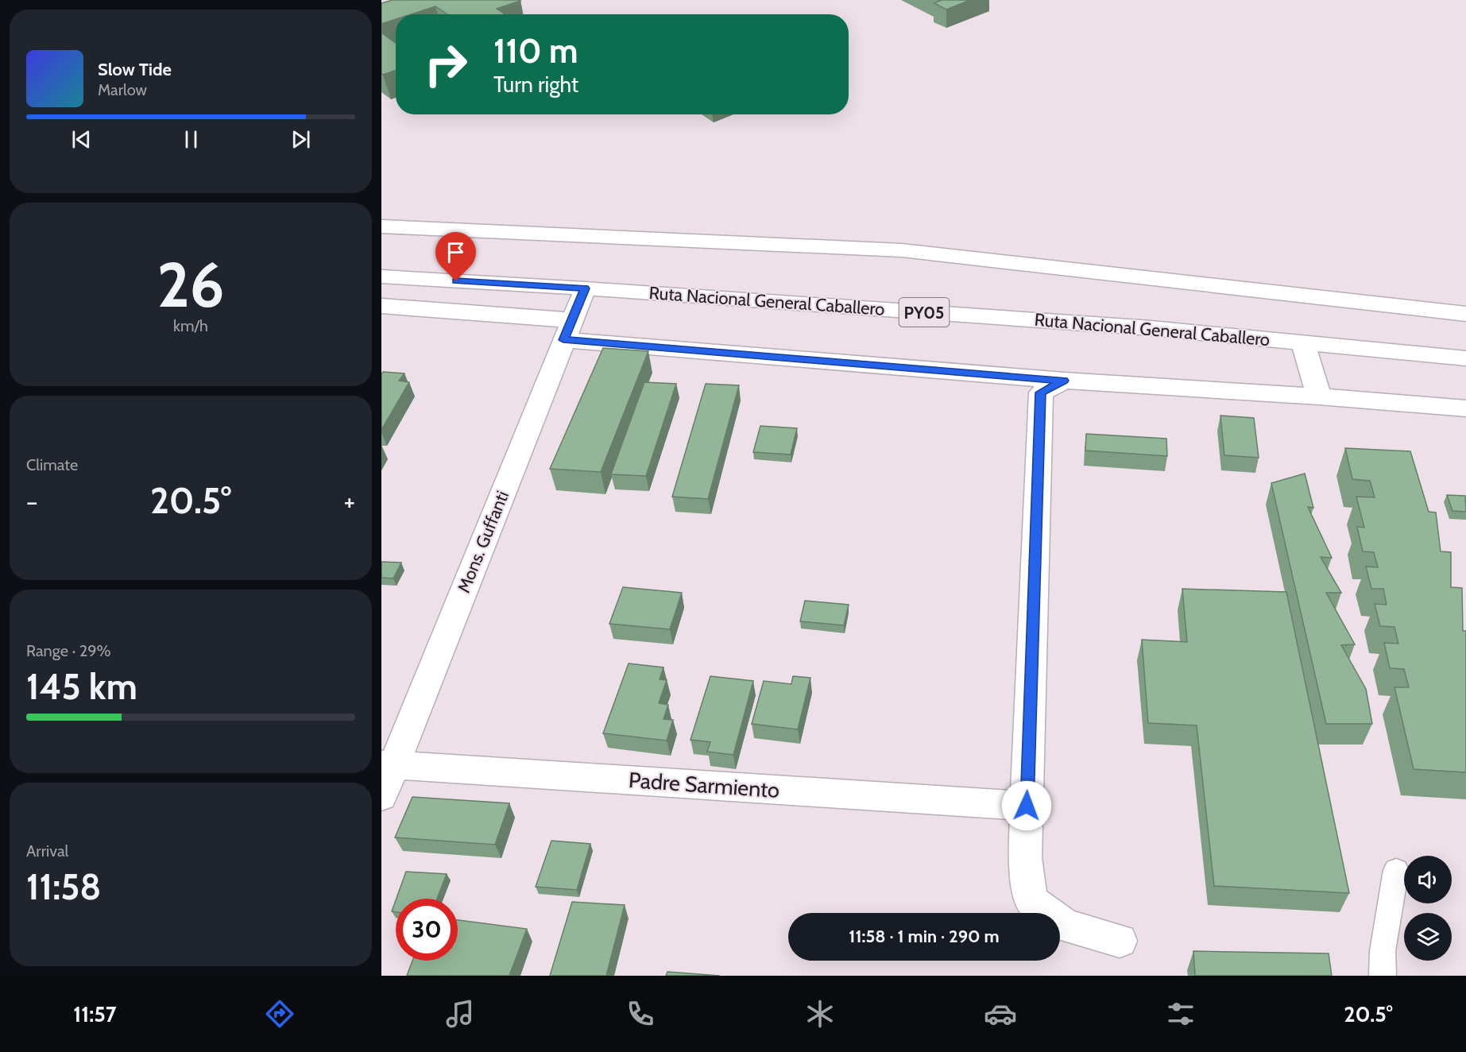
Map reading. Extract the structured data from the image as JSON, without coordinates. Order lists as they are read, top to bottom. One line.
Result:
{"streets":{"main road":["Ruta Nacional General Caballero","PY05","Mons. Guffanti","Padre Sarmiento"]},"crossings":[["Ruta Nacional General Caballero","Mons. Guffanti"],["Mons. Guffanti","Padre Sarmiento"]],"page":{"turn":["110 m","Turn right"],"song":["Slow Tide","Marlow"],"tile":[["26","km/h"],"Climate",["Range · 29%","145 km"],["Arrival","11:58"]],"heat":["−","20.5°","+"],"limit":"30","trip":"11:58 · 1 min · 290 m","tabs":["11:57","20.5°"]}}
